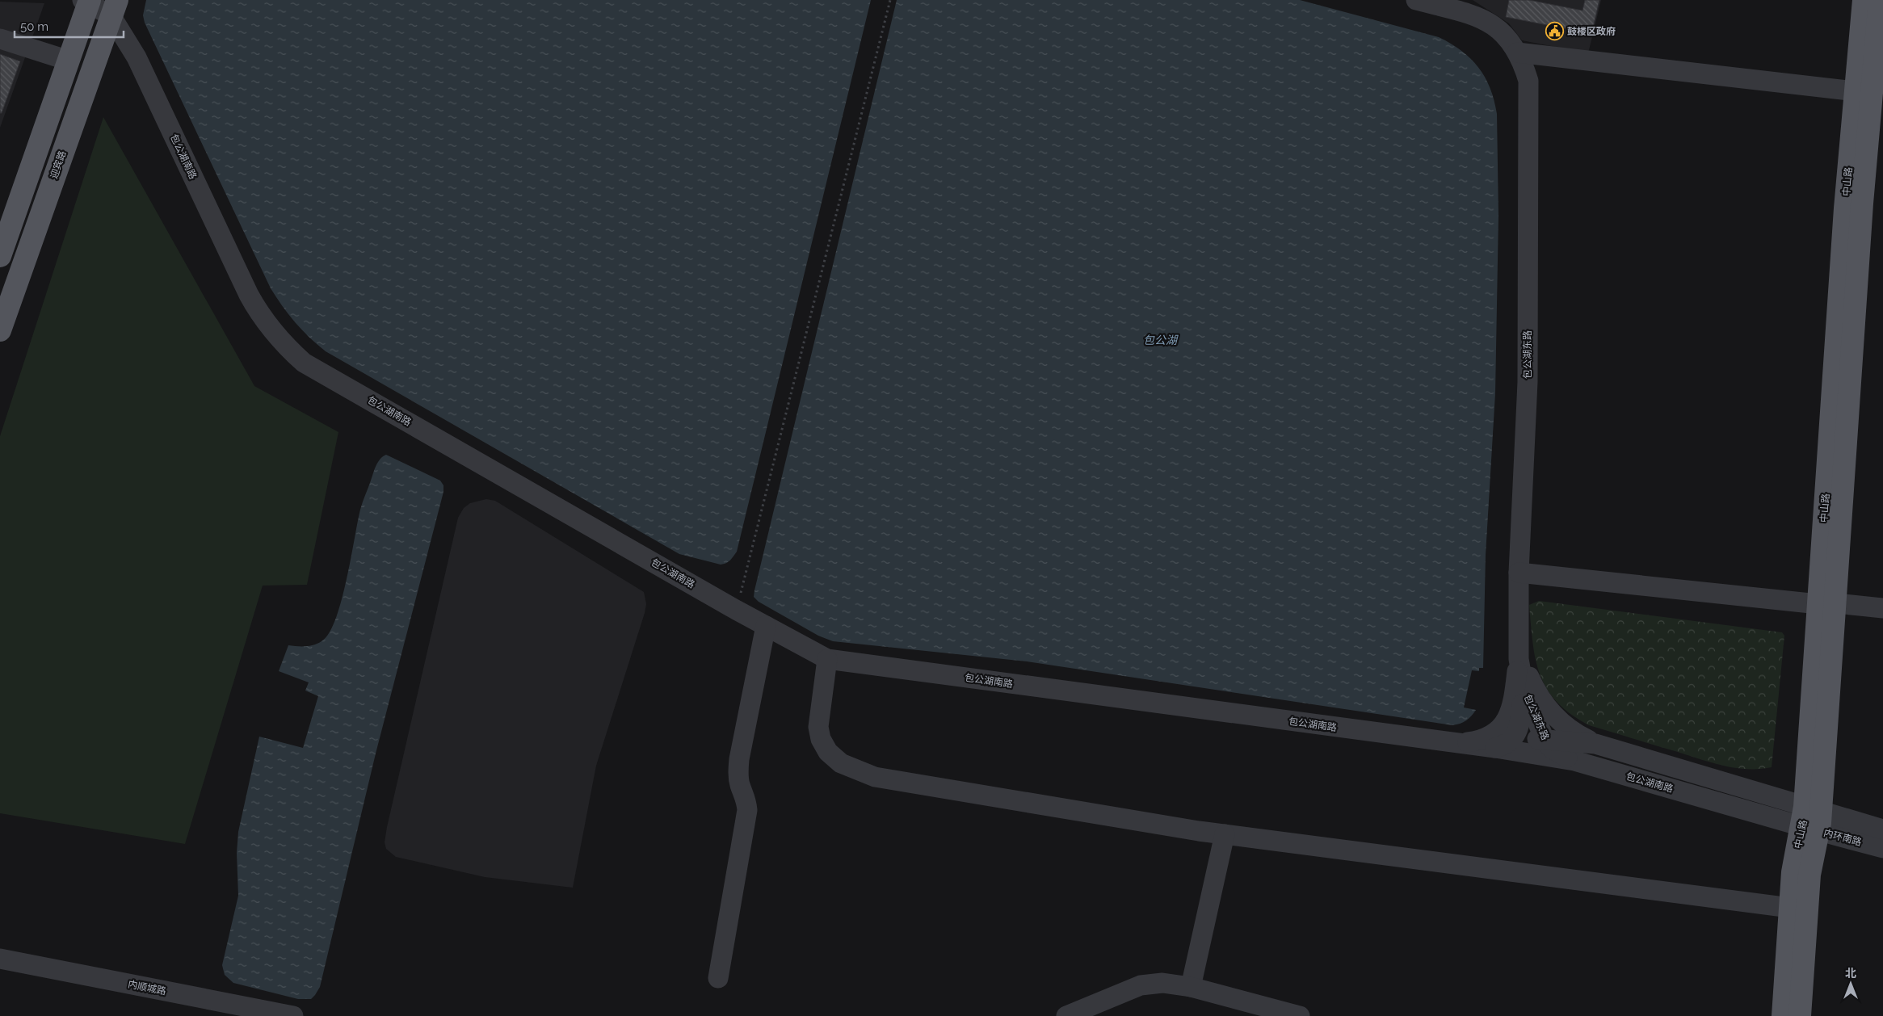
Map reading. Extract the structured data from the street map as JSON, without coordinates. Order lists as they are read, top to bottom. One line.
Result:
{"streets":{"main road":["迎宾路","中山路"],"street":["包公湖南路","包公湖东路","内环南路","内顺城路"]},"crossings":[["包公湖南路","迎宾路"],["包公湖南路","中山路"],["包公湖南路","包公湖东路"],["包公湖南路","内环南路"],["中山路","内环南路"]],"water":["包公湖"],"places":{"public building":["鼓楼区政府"]},"scale_bar":"50 m","north":"top"}
